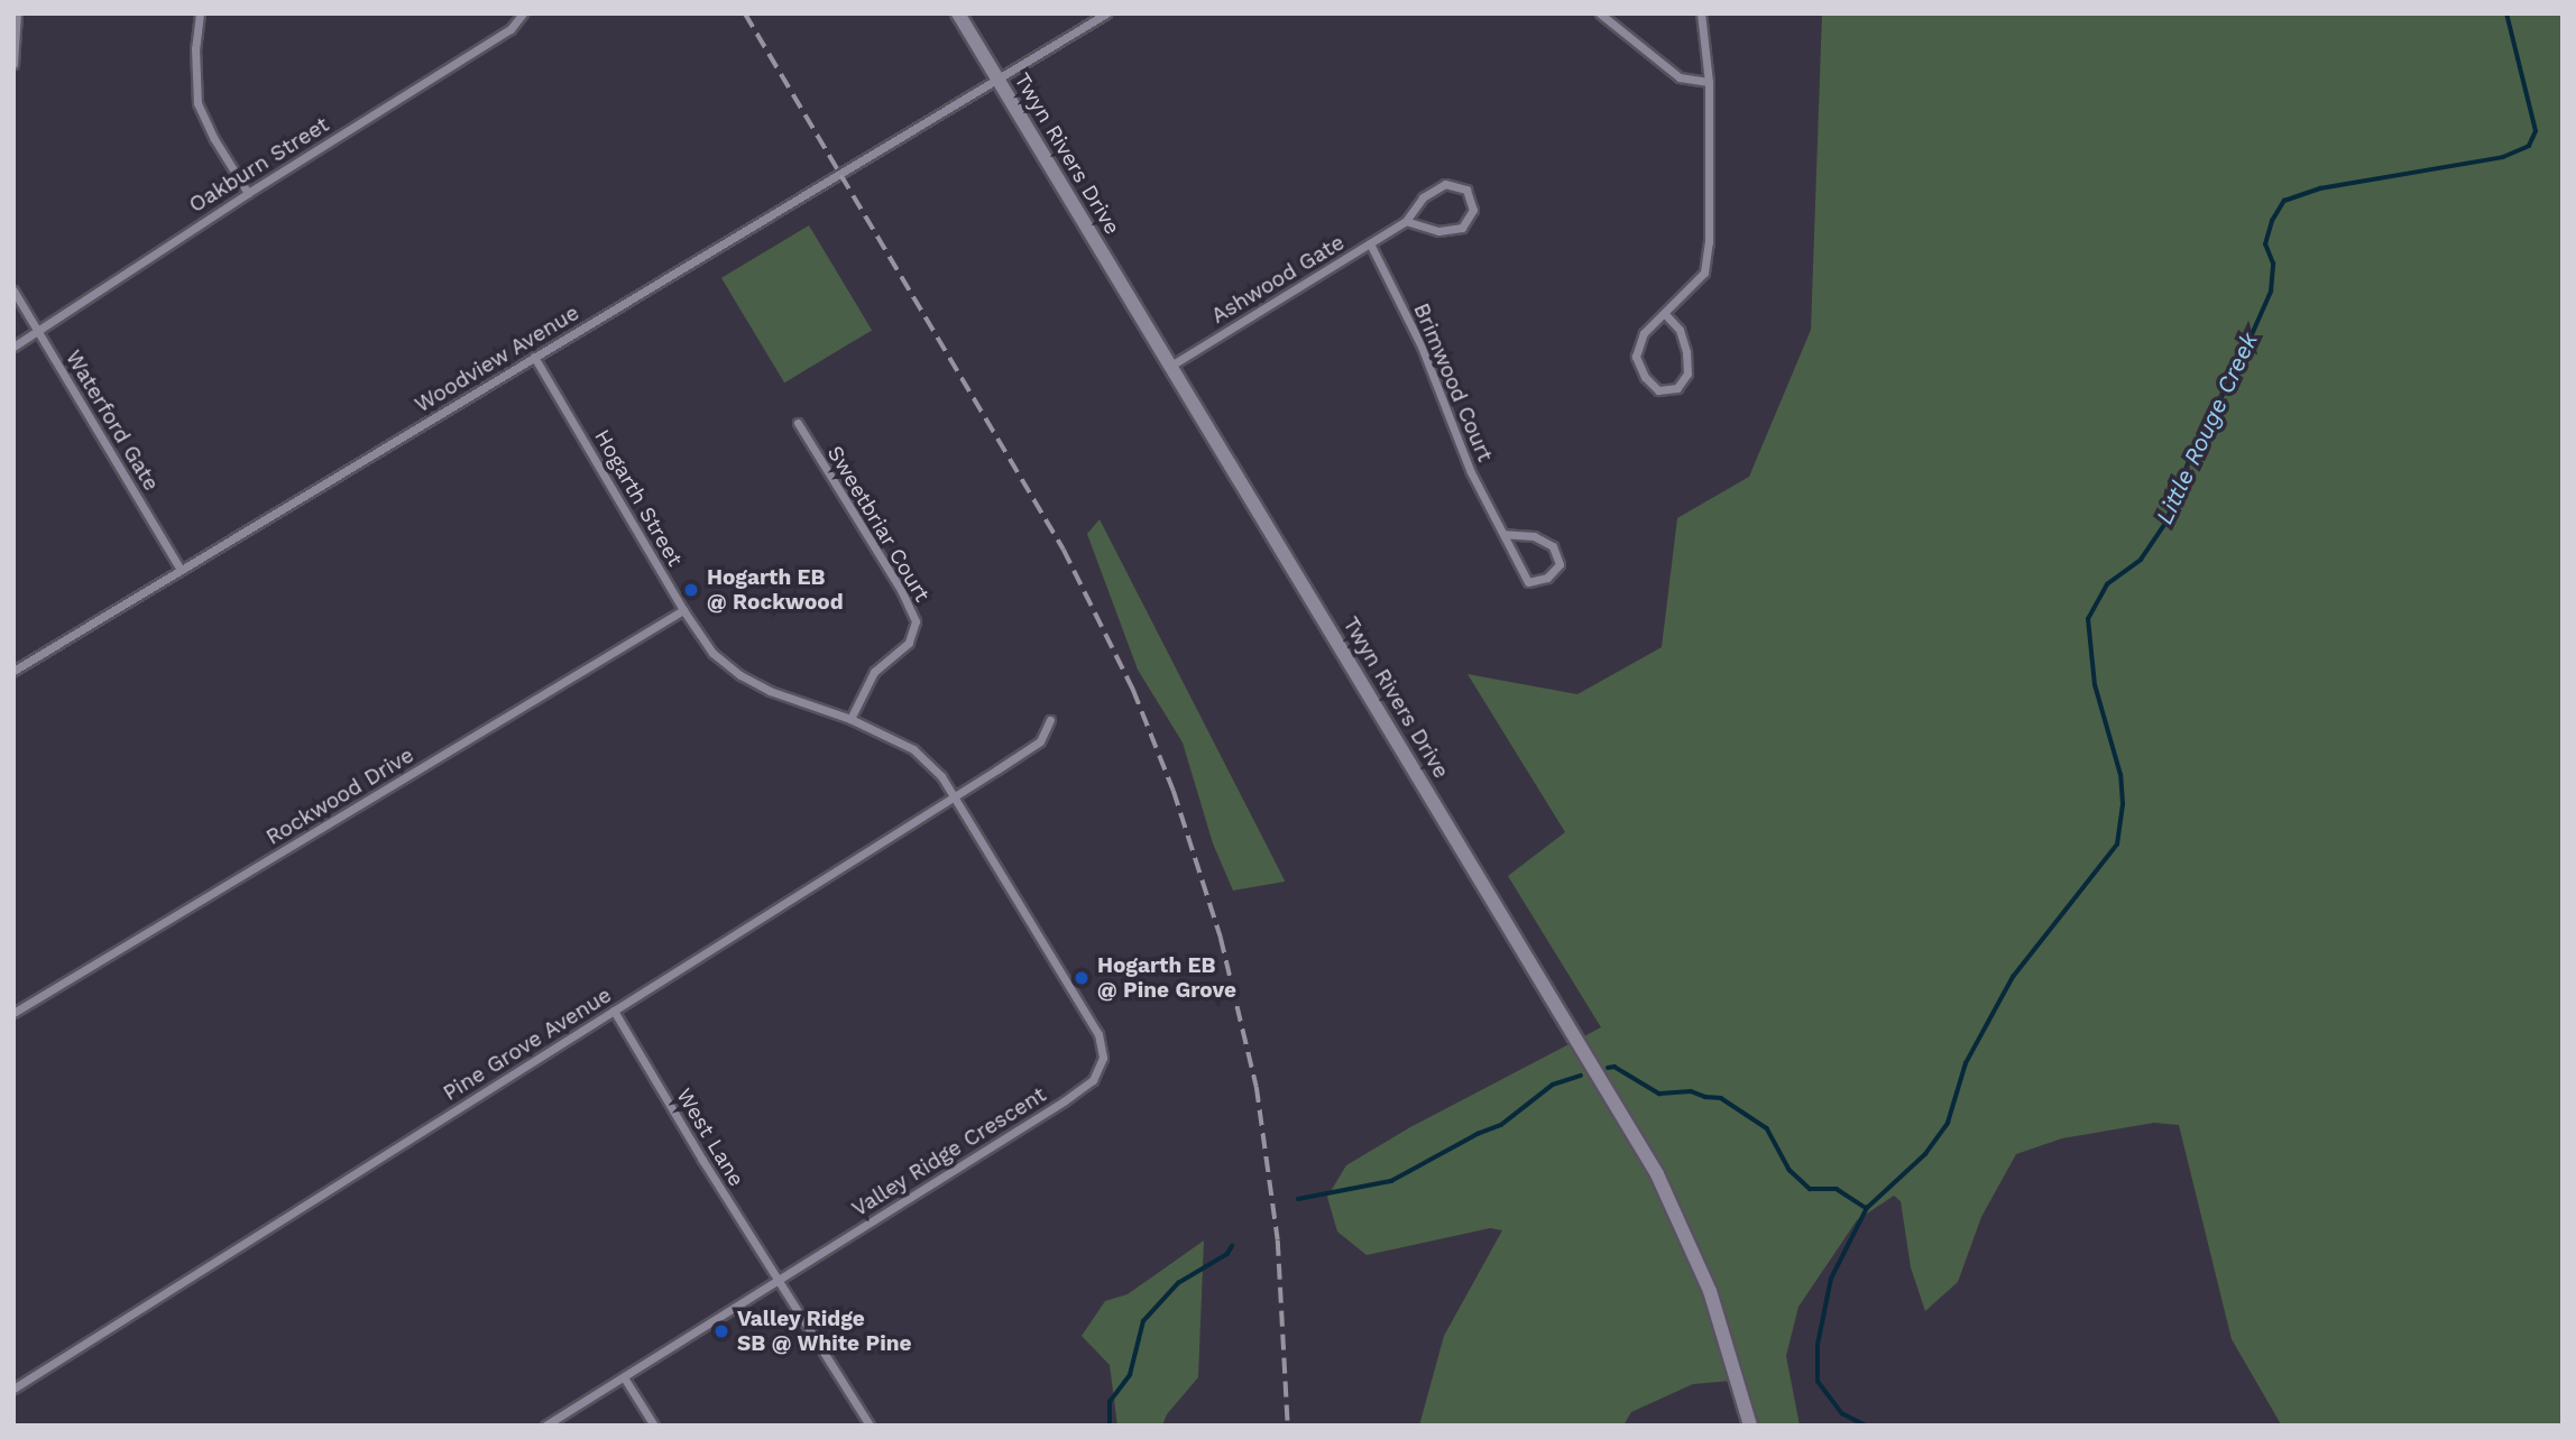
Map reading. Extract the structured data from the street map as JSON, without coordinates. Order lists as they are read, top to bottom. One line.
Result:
{"streets":{"street":["Twyn Rivers Drive","Oakburn Street","Ashwood Gate","Woodview Avenue","Brimwood Court","Waterford Gate","Hogarth Street","Sweetbriar Court","Rockwood Drive","Pine Grove Avenue","West Lane","Valley Ridge Crescent"]},"crossings":[["Twyn Rivers Drive","Ashwood Gate"],["Twyn Rivers Drive","Woodview Avenue"],["Oakburn Street","Waterford Gate"],["Ashwood Gate","Brimwood Court"],["Woodview Avenue","Waterford Gate"],["Woodview Avenue","Hogarth Street"],["Hogarth Street","Sweetbriar Court"],["Hogarth Street","Rockwood Drive"],["Hogarth Street","Pine Grove Avenue"],["Hogarth Street","Valley Ridge Crescent"],["Pine Grove Avenue","West Lane"],["Pine Grove Avenue","Valley Ridge Crescent"],["West Lane","Valley Ridge Crescent"]],"water":["Little Rouge Creek"],"places":["Hogarth EB @ Rockwood","Hogarth EB @ Pine Grove","Valley Ridge SB @ White Pine"]}
